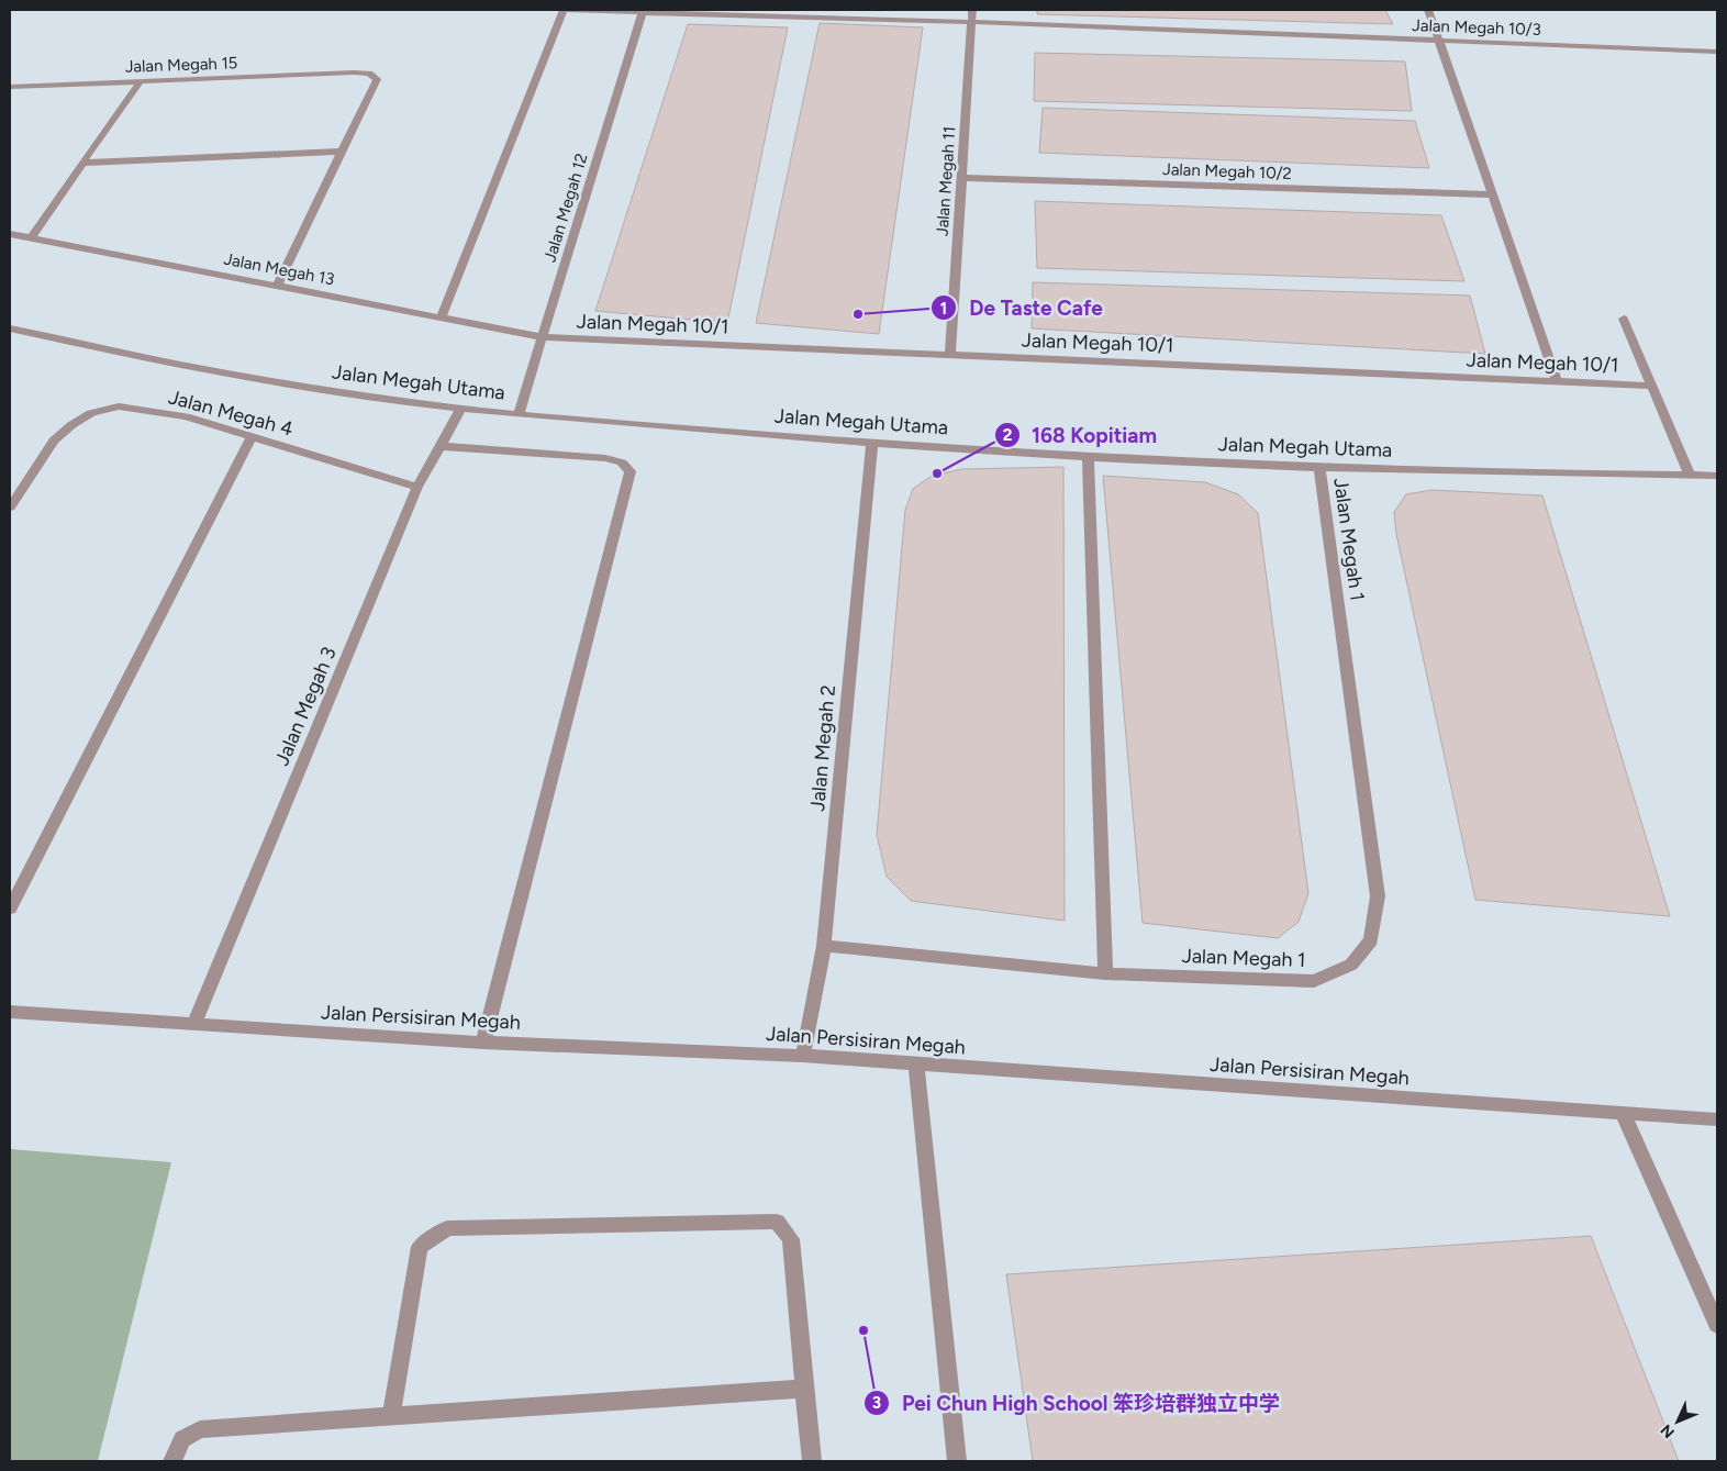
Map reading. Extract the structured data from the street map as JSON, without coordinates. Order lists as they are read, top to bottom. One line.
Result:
{"streets":{"street":["Jalan Megah 10/3","Jalan Megah 15","Jalan Megah 10/2","Jalan Megah 11","Jalan Megah 12","Jalan Megah 13","Jalan Megah 10/1","Jalan Megah Utama","Jalan Megah 4","Jalan Megah 1","Jalan Megah 3","Jalan Megah 2","Jalan Persisiran Megah"]},"crossings":[["Jalan Megah 10/3","Jalan Megah 11"],["Jalan Megah 10/3","Jalan Megah 12"],["Jalan Megah 10/2","Jalan Megah 11"],["Jalan Megah 11","Jalan Megah 10/1"],["Jalan Megah 12","Jalan Megah 13"],["Jalan Megah 12","Jalan Megah 10/1"],["Jalan Megah 12","Jalan Megah Utama"],["Jalan Megah 13","Jalan Megah 10/1"],["Jalan Megah Utama","Jalan Megah 1"],["Jalan Megah Utama","Jalan Megah 3"],["Jalan Megah Utama","Jalan Megah 2"],["Jalan Megah 4","Jalan Megah 3"],["Jalan Megah 1","Jalan Megah 2"],["Jalan Megah 3","Jalan Persisiran Megah"],["Jalan Megah 2","Jalan Persisiran Megah"]],"places":["De Taste Cafe","168 Kopitiam","Pei Chun High School 笨珍培群独立中学"],"north":"bottom left"}
